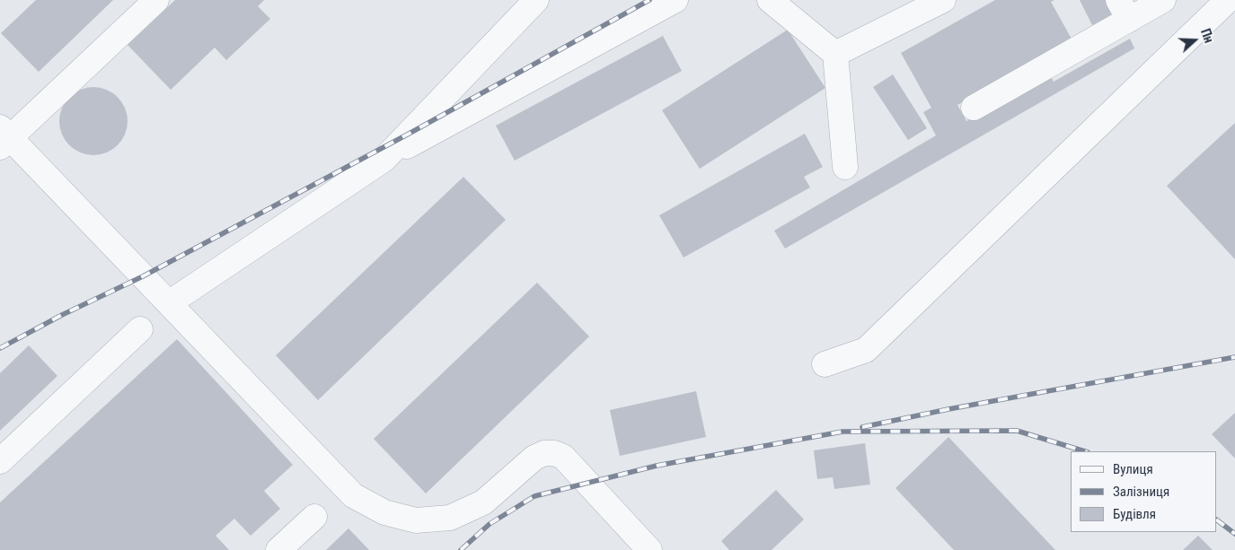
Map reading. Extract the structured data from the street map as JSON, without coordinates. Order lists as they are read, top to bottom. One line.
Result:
{"legend":["Вулиця","Залізниця","Будівля"],"north":"right"}
